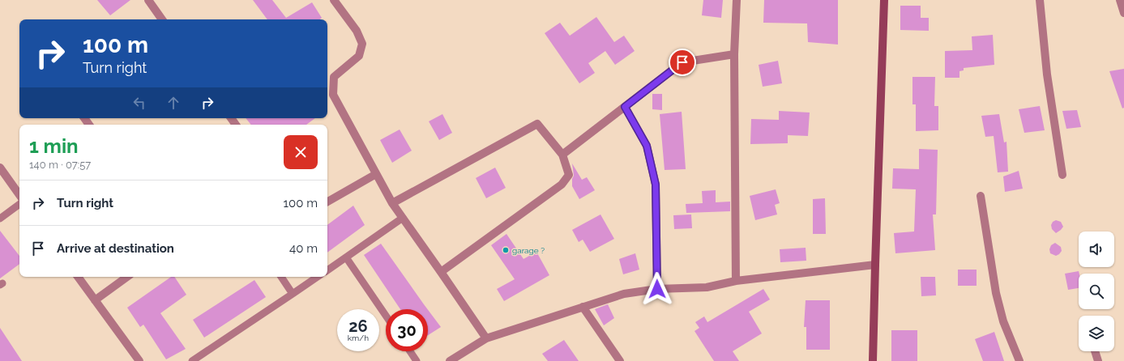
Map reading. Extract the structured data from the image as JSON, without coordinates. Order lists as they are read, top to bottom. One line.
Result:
{"places":["garage ?"],"page":{"turn":["100 m","Turn right"],"heading":["1 min","140 m · 07:57"],"list":[{"name":"Turn right","value":"100 m"},{"name":"Arrive at destination","value":"40 m"}],"speed":"26 km/h","limit":"30"}}
